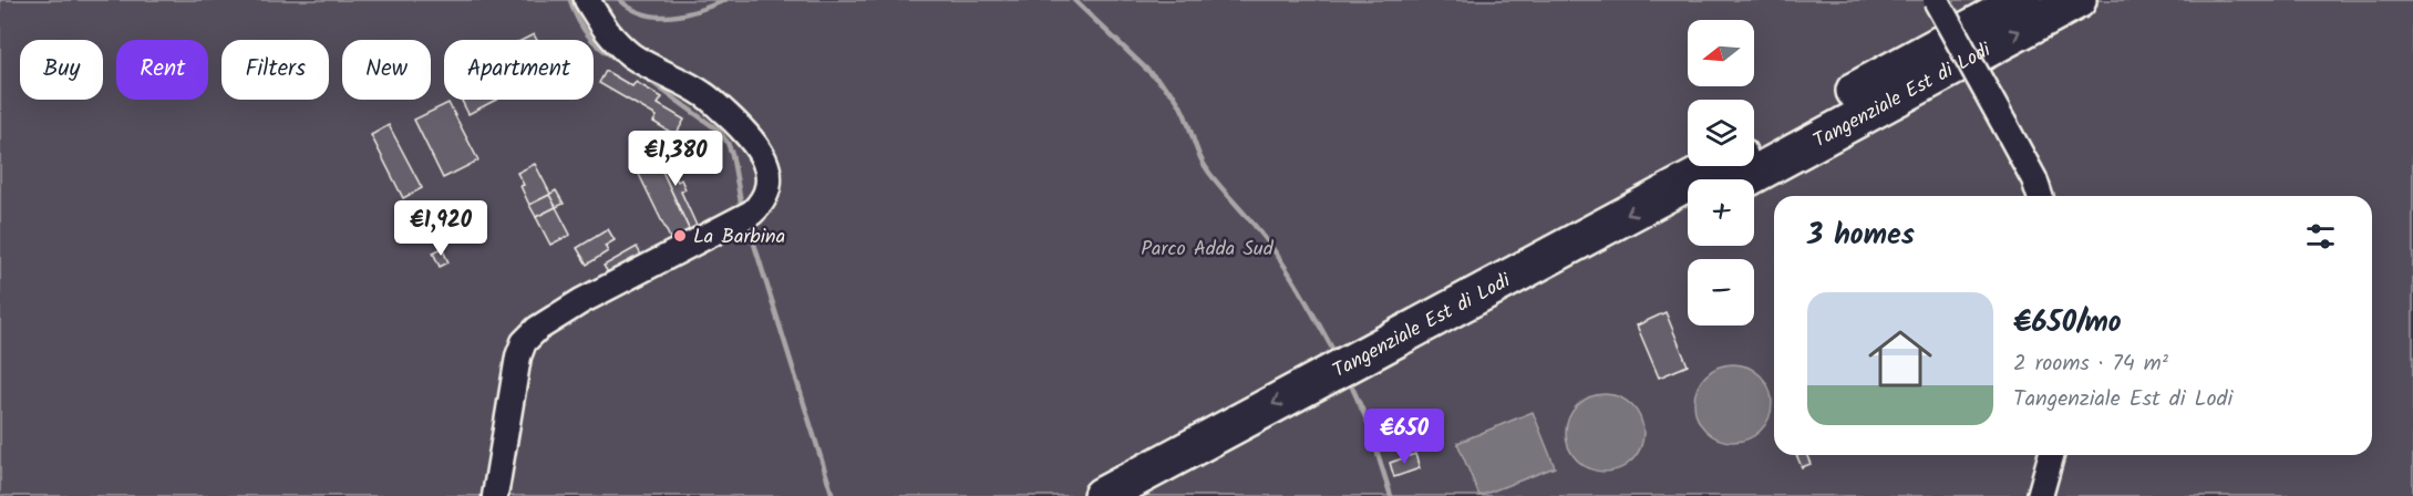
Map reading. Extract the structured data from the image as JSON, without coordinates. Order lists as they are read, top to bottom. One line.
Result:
{"streets":{"highway":["Tangenziale Est di Lodi"]},"parks":["Parco Adda Sud"],"places":["La Barbina"],"north":"left","page":{"map_buttons":["+","−"],"chip":["Buy","Rent","Filters","New","Apartment"],"price":["€1,380","€1,920","€650"],"heading":"3 homes","list":[{"name":"€650/mo","note":"2 rooms · 74 m² · Tangenziale Est di Lodi"}]}}
